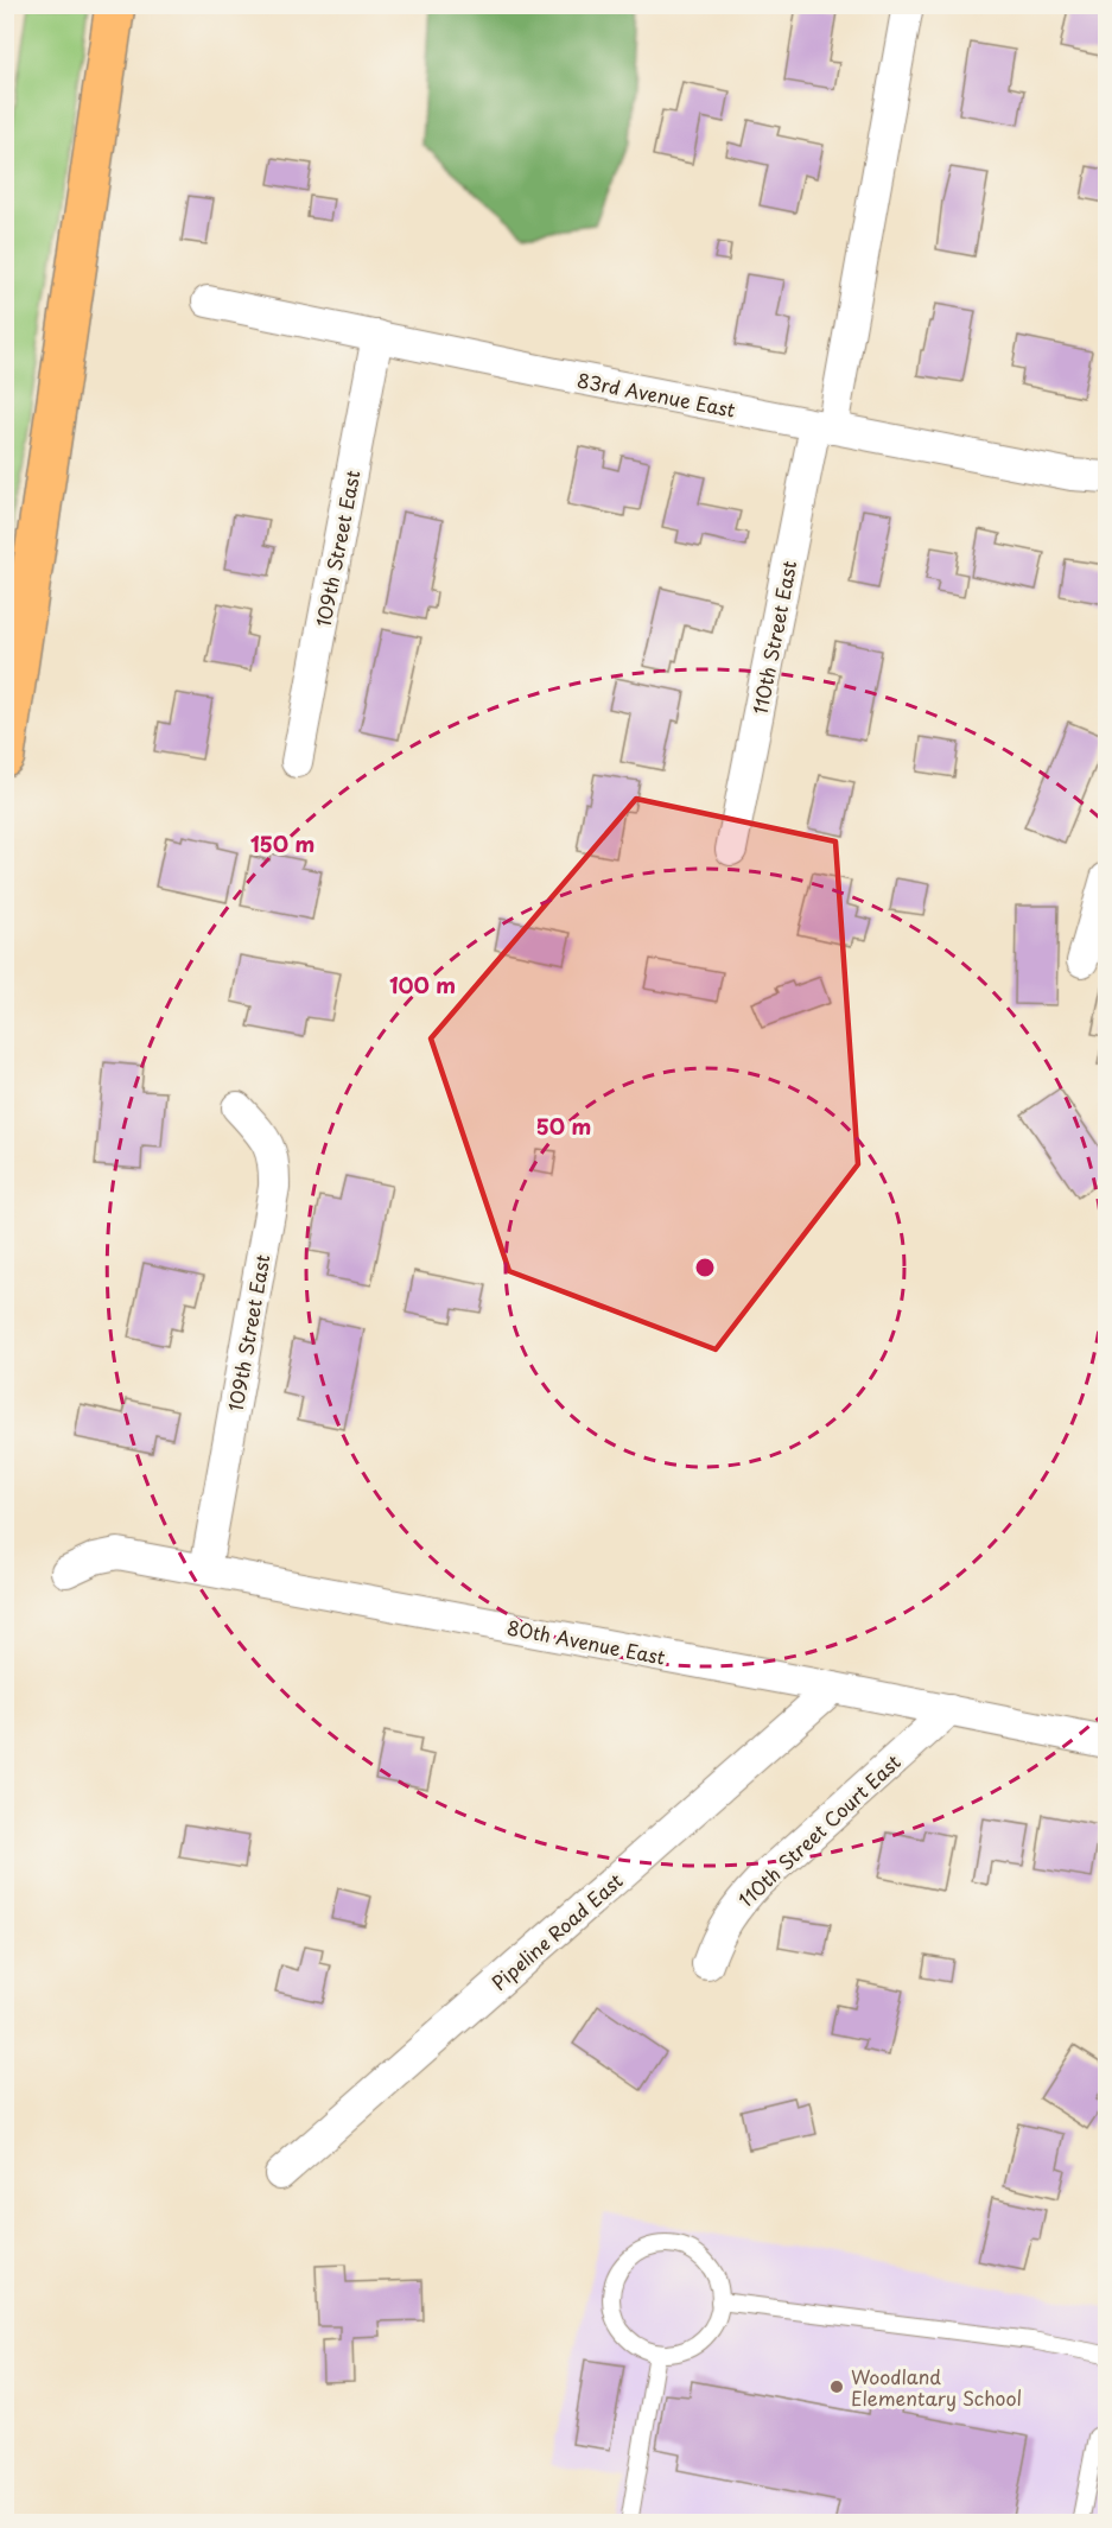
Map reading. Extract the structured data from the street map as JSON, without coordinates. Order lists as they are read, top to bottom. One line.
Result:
{"streets":{"street":["83rd Avenue East","109th Street East","110th Street East","80th Avenue East","110th Street Court East","Pipeline Road East"]},"crossings":[["83rd Avenue East","109th Street East"],["83rd Avenue East","110th Street East"],["109th Street East","80th Avenue East"],["80th Avenue East","110th Street Court East"],["80th Avenue East","Pipeline Road East"]],"places":["Woodland Elementary School"],"rings":["150 m","100 m","50 m"]}
